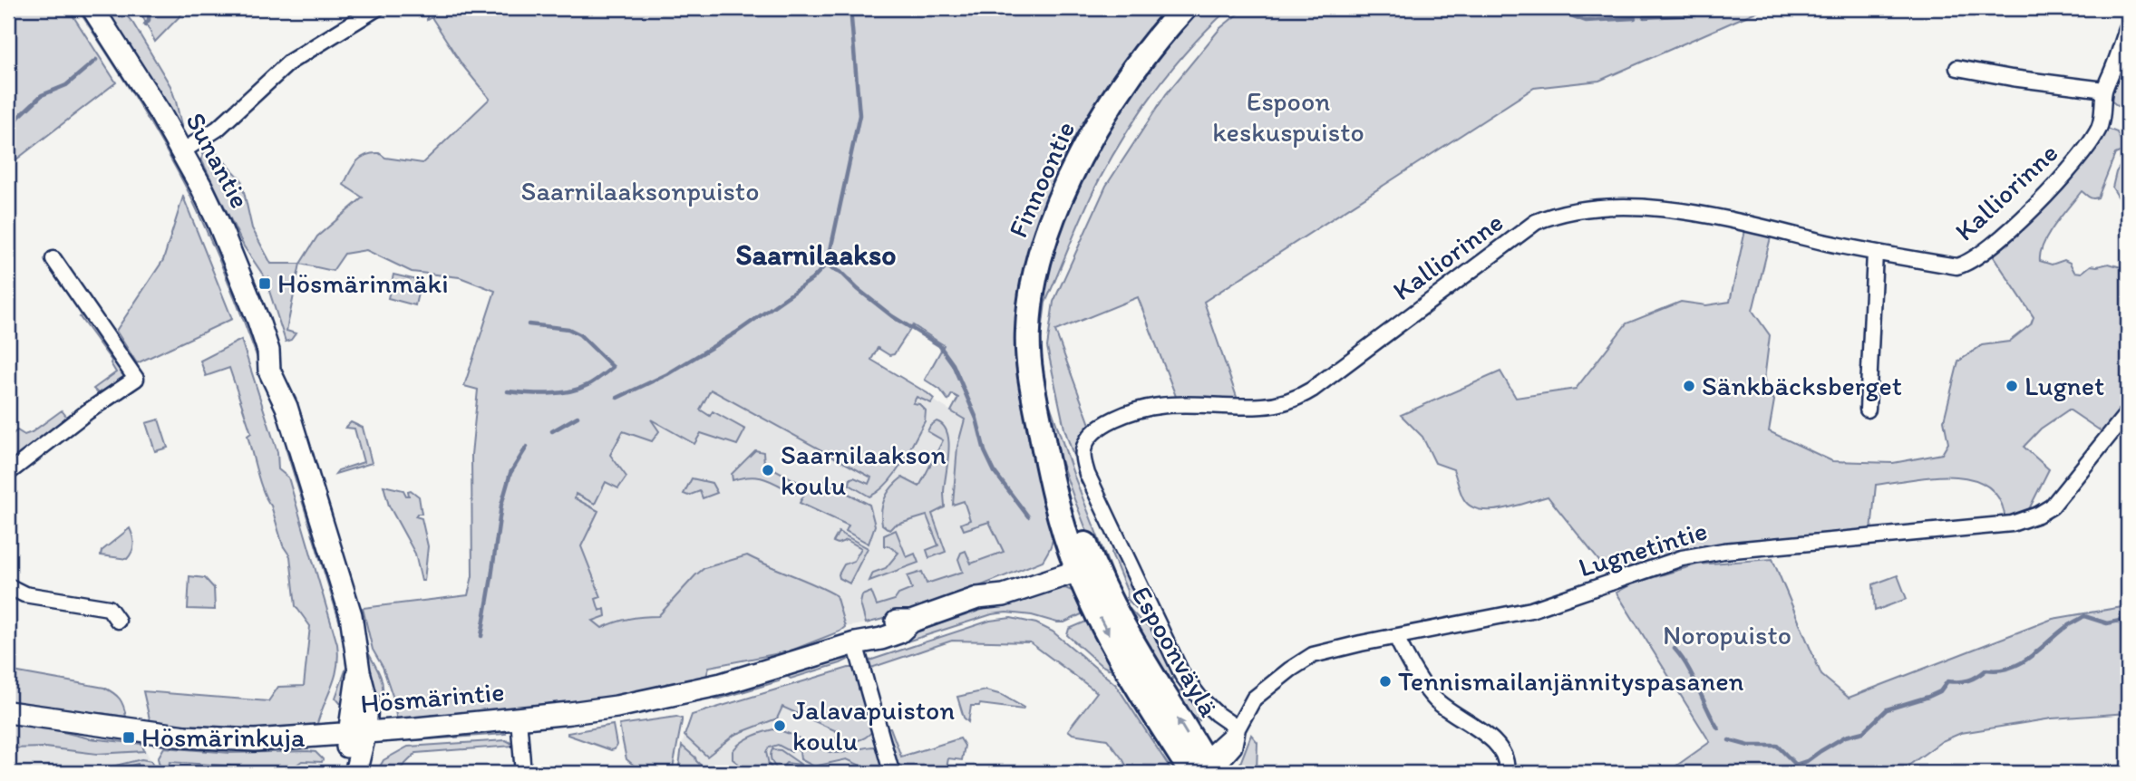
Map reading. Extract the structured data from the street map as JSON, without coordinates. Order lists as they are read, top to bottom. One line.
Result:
{"streets":{"main road":["Finnoontie","Espoonväylä"],"street":["Sunantie","Kalliorinne","Lugnetintie","Hösmärintie"]},"crossings":[["Sunantie","Hösmärintie"],["Finnoontie","Espoonväylä"],["Finnoontie","Hösmärintie"],["Kalliorinne","Lugnetintie"],["Lugnetintie","Espoonväylä"],["Espoonväylä","Hösmärintie"]],"districts":["Saarnilaakso"],"parks":["Espoon keskuspuisto","Saarnilaaksonpuisto","Noropuisto"],"places":{"transit":["Hösmärinmäki","Hösmärinkuja"],"other":["Sänkbäcksberget","Lugnet","Saarnilaakson koulu","Tennismailanjännityspasanen","Jalavapuiston koulu"]}}
